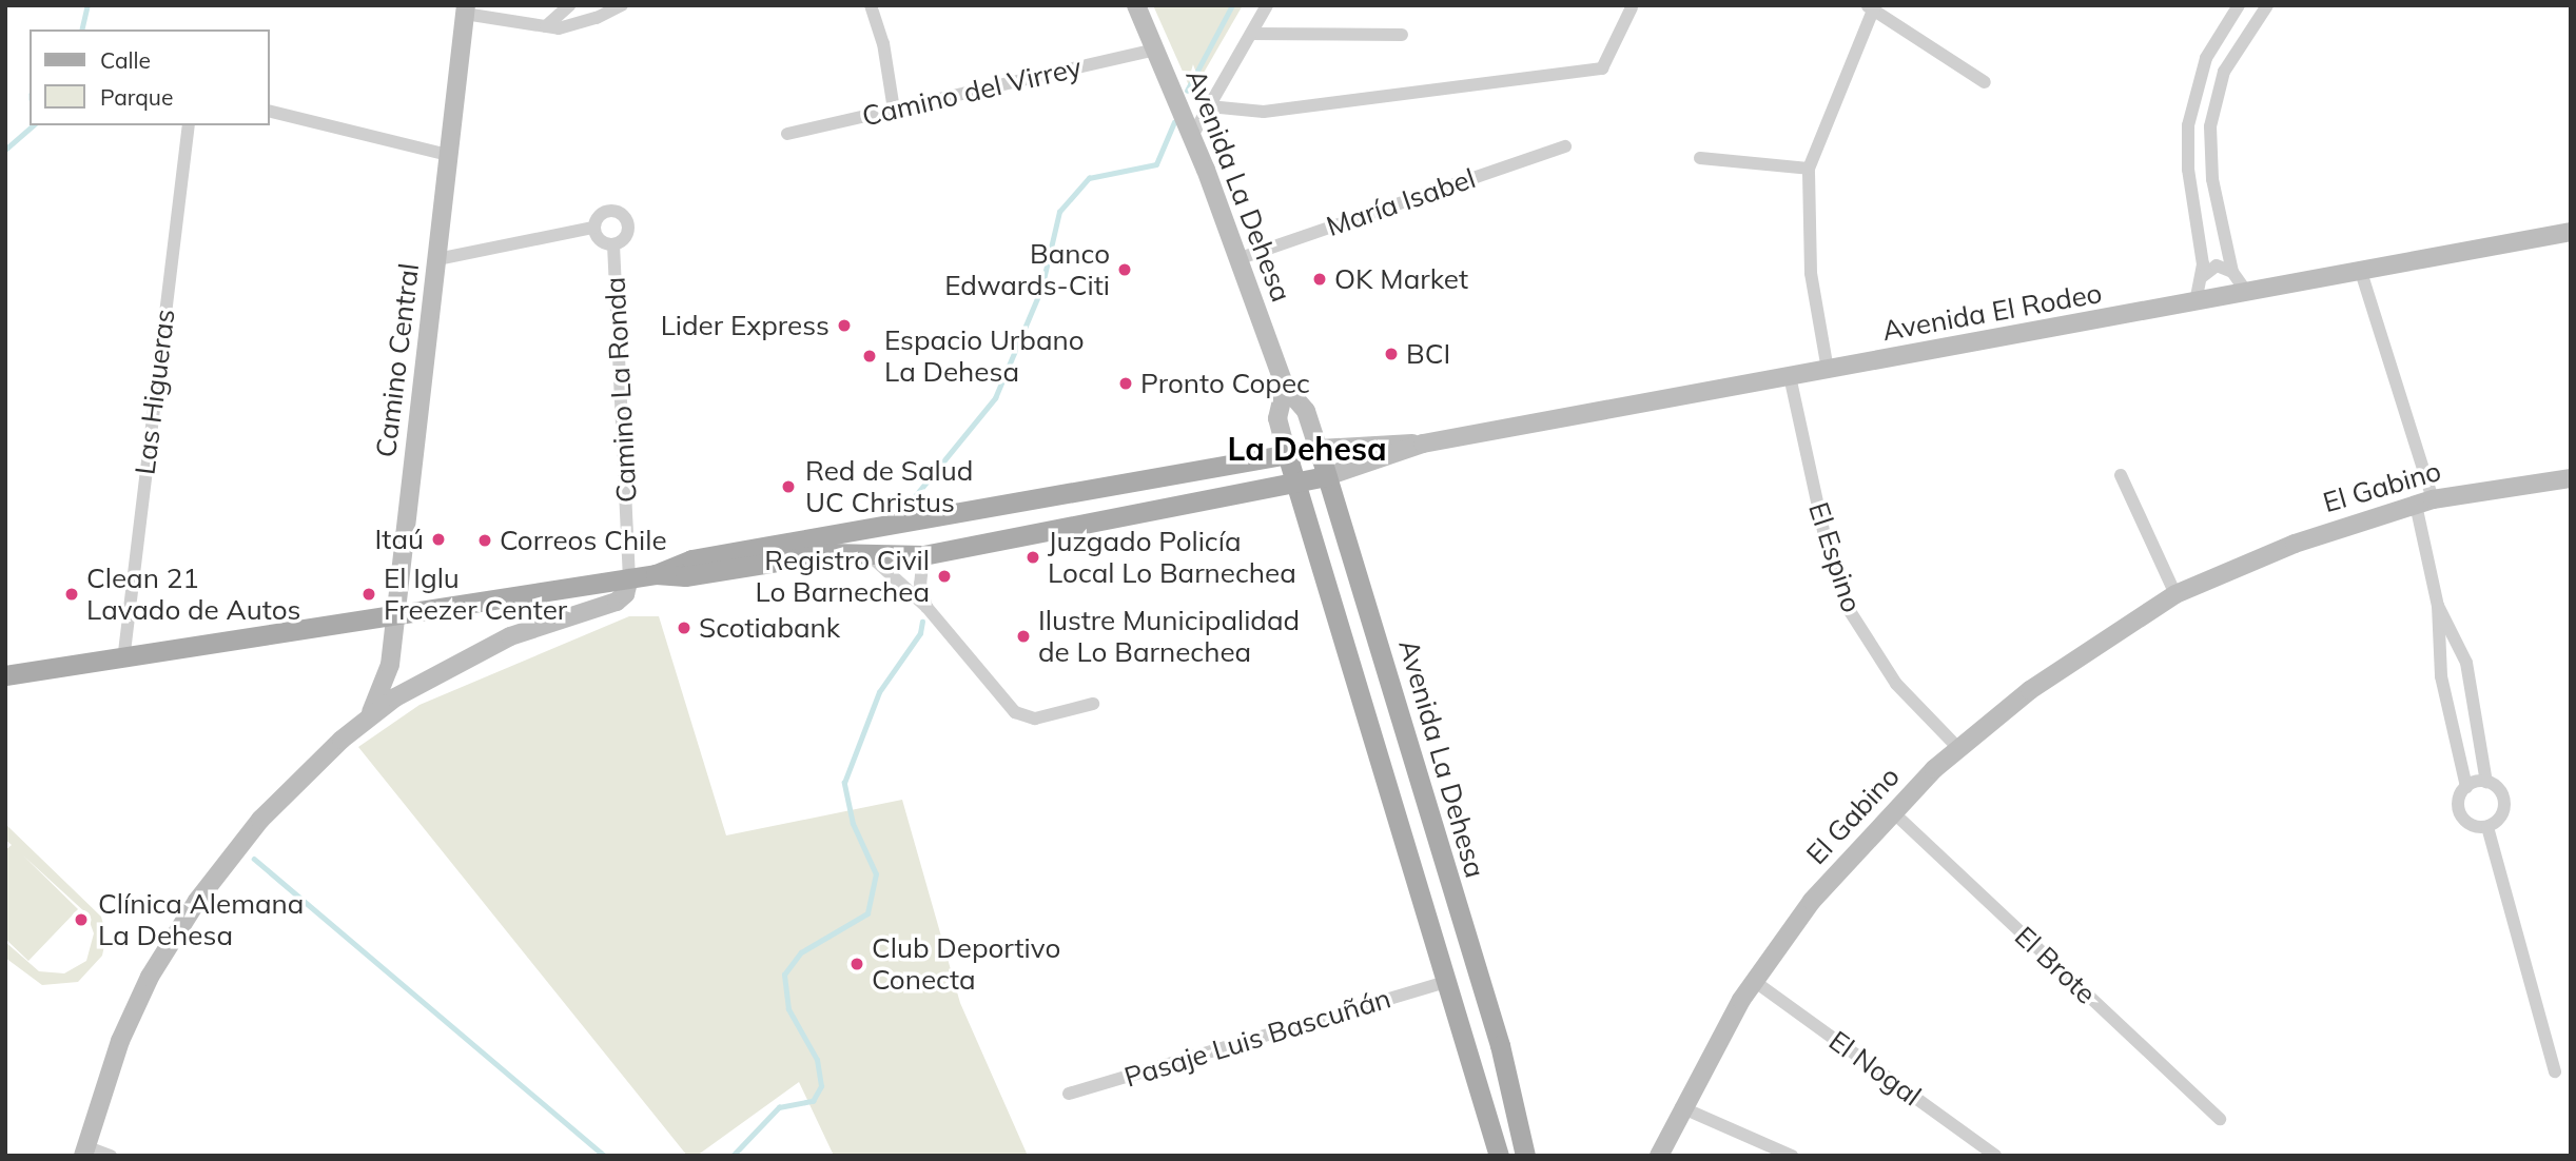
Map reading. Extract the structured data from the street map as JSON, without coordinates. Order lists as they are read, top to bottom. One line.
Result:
{"streets":{"main road":["Avenida La Dehesa","Avenida El Rodeo","Camino Central","El Gabino"],"street":["Camino del Virrey","María Isabel","Camino La Ronda","Las Higueras","El Espino","El Brote","Pasaje Luis Bascuñán","El Nogal"]},"crossings":[["Camino del Virrey","Avenida La Dehesa"],["Avenida La Dehesa","María Isabel"],["Avenida La Dehesa","Avenida El Rodeo"],["Avenida La Dehesa","Pasaje Luis Bascuñán"],["Avenida El Rodeo","Camino Central"],["Avenida El Rodeo","Camino La Ronda"],["Avenida El Rodeo","Las Higueras"],["Avenida El Rodeo","El Espino"],["Camino Central","Camino La Ronda"],["El Gabino","El Espino"],["El Gabino","El Brote"],["El Gabino","El Nogal"]],"districts":["La Dehesa"],"places":["Banco Edwards-Citi","OK Market","Lider Express","BCI","Espacio Urbano La Dehesa","Pronto Copec","Red de Salud UC Christus","Itaú","Correos Chile","Juzgado Policía Local Lo Barnechea","Registro Civil Lo Barnechea","Clean 21 Lavado de Autos","El Iglu Freezer Center","Scotiabank","Ilustre Municipalidad de Lo Barnechea","Clínica Alemana La Dehesa","Club Deportivo Conecta"],"legend":["Calle","Parque"]}
